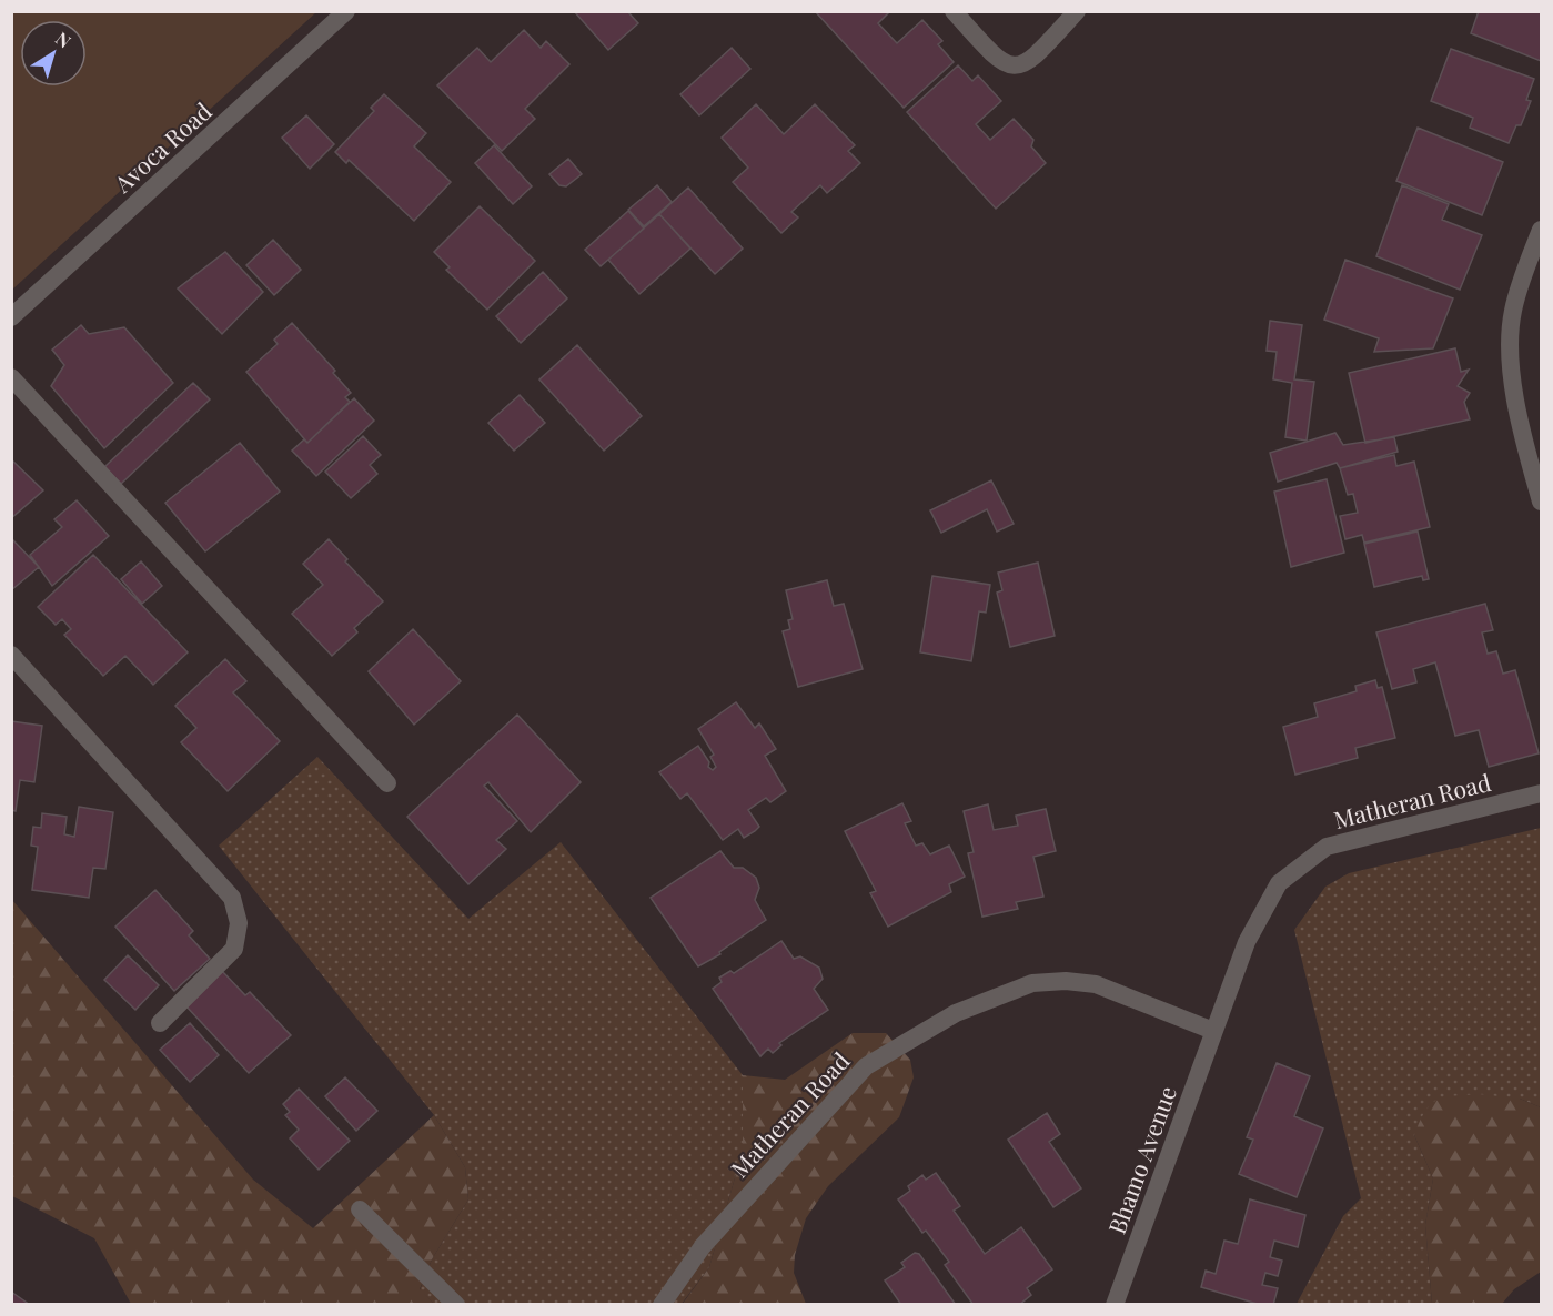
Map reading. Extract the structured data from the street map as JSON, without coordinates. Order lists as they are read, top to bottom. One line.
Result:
{"streets":{"street":["Avoca Road","Matheran Road","Bhamo Avenue"]},"crossings":[["Matheran Road","Bhamo Avenue"]],"north":"top right"}
